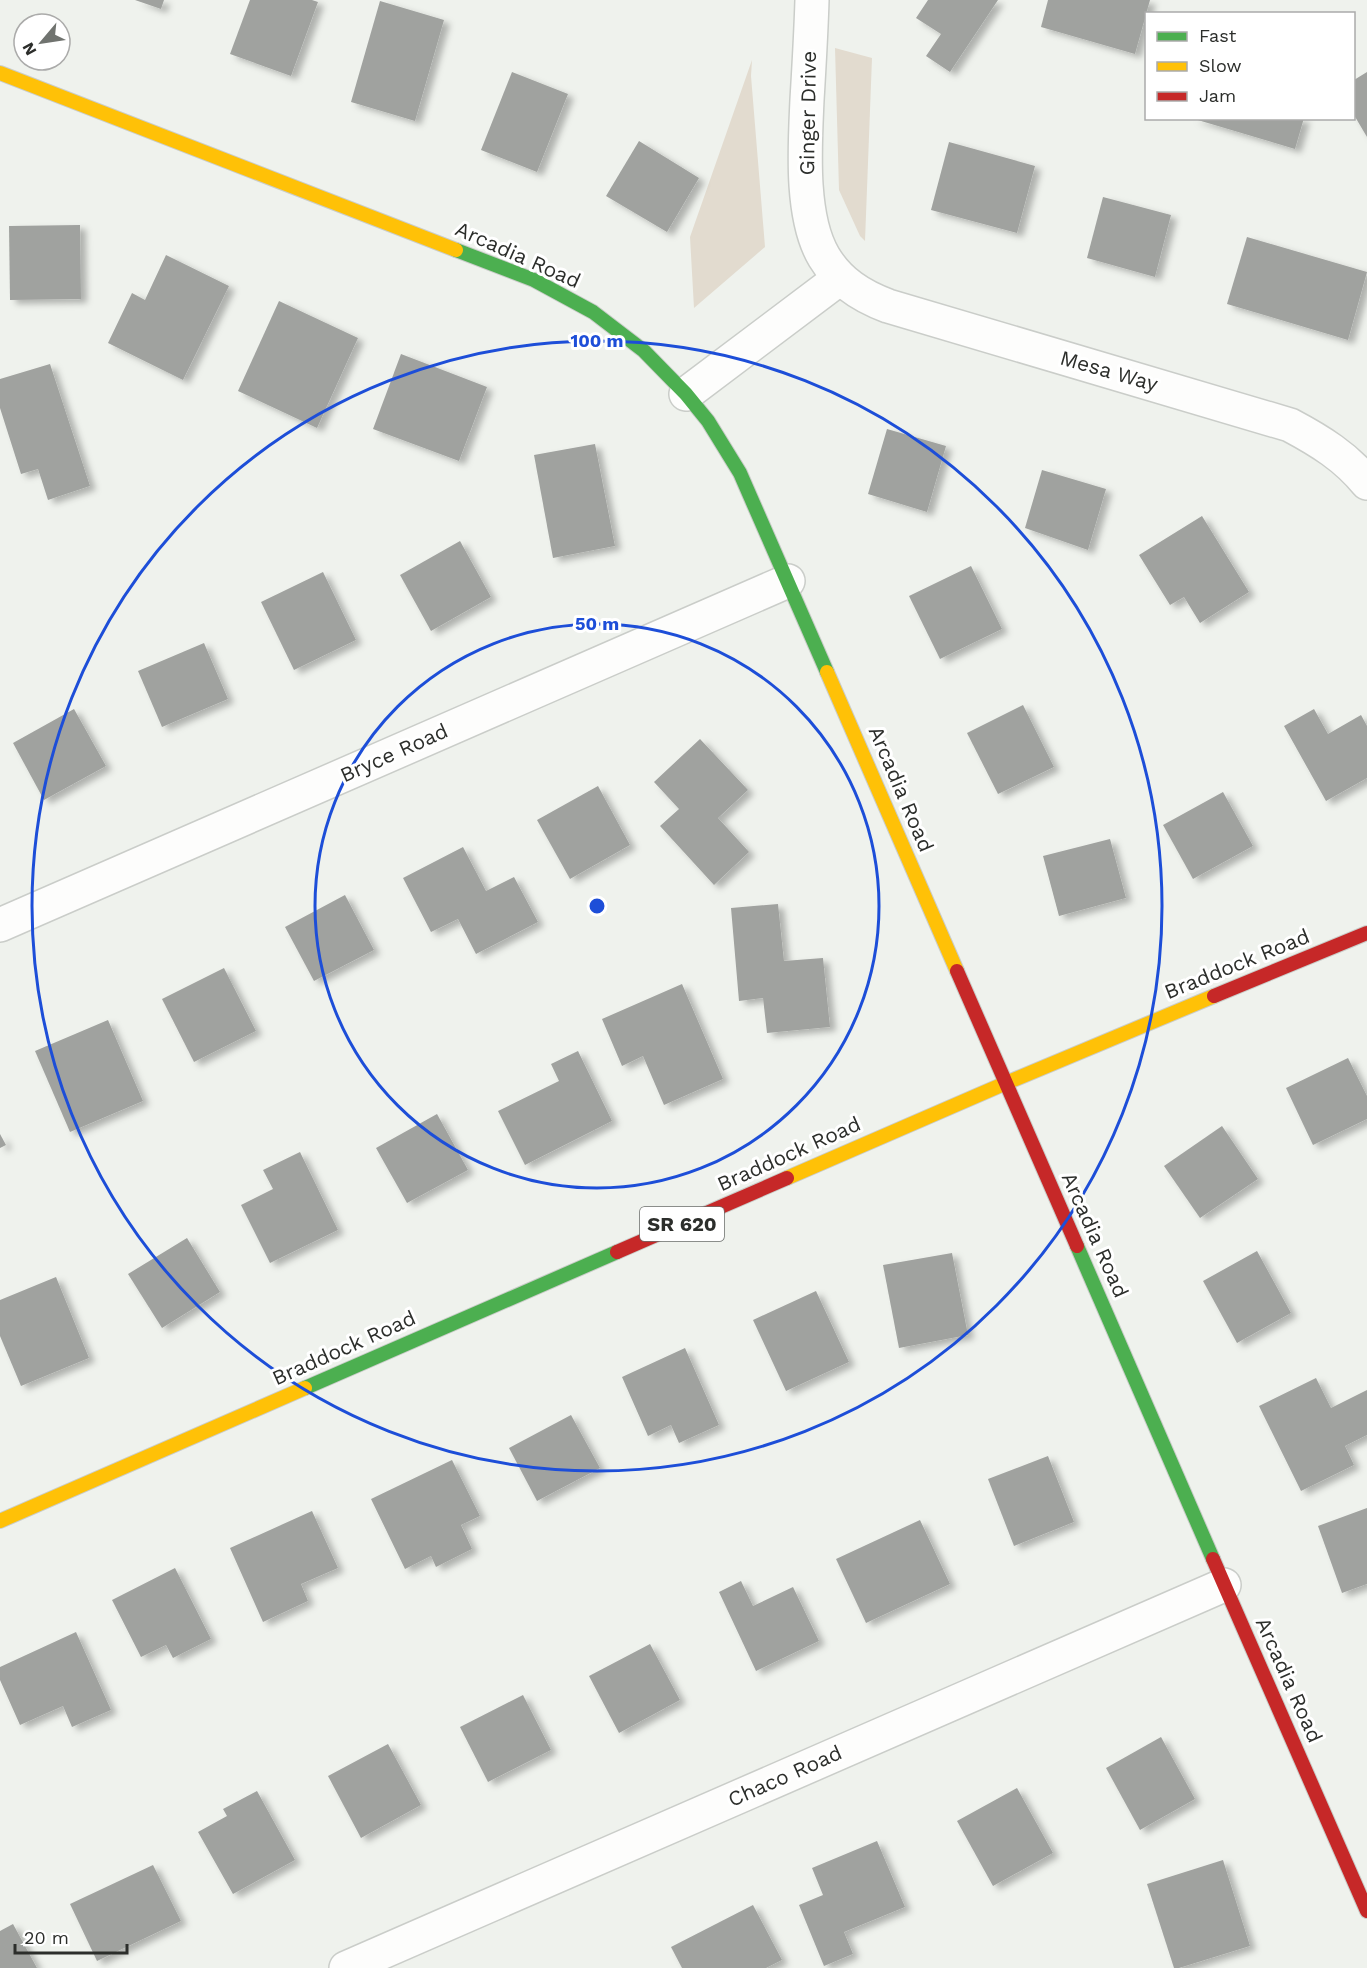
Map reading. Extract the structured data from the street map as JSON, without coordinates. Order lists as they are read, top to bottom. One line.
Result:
{"streets":{"street":["Ginger Drive","Arcadia Road","Mesa Way","Bryce Road","Braddock Road","SR 620","Chaco Road"]},"crossings":[["Ginger Drive","Mesa Way"],["Arcadia Road","Bryce Road"],["Arcadia Road","Braddock Road"],["Arcadia Road","Chaco Road"]],"legend":["Fast","Slow","Jam"],"scale_bar":"20 m","north":"bottom left","rings":["100 m","50 m"]}
